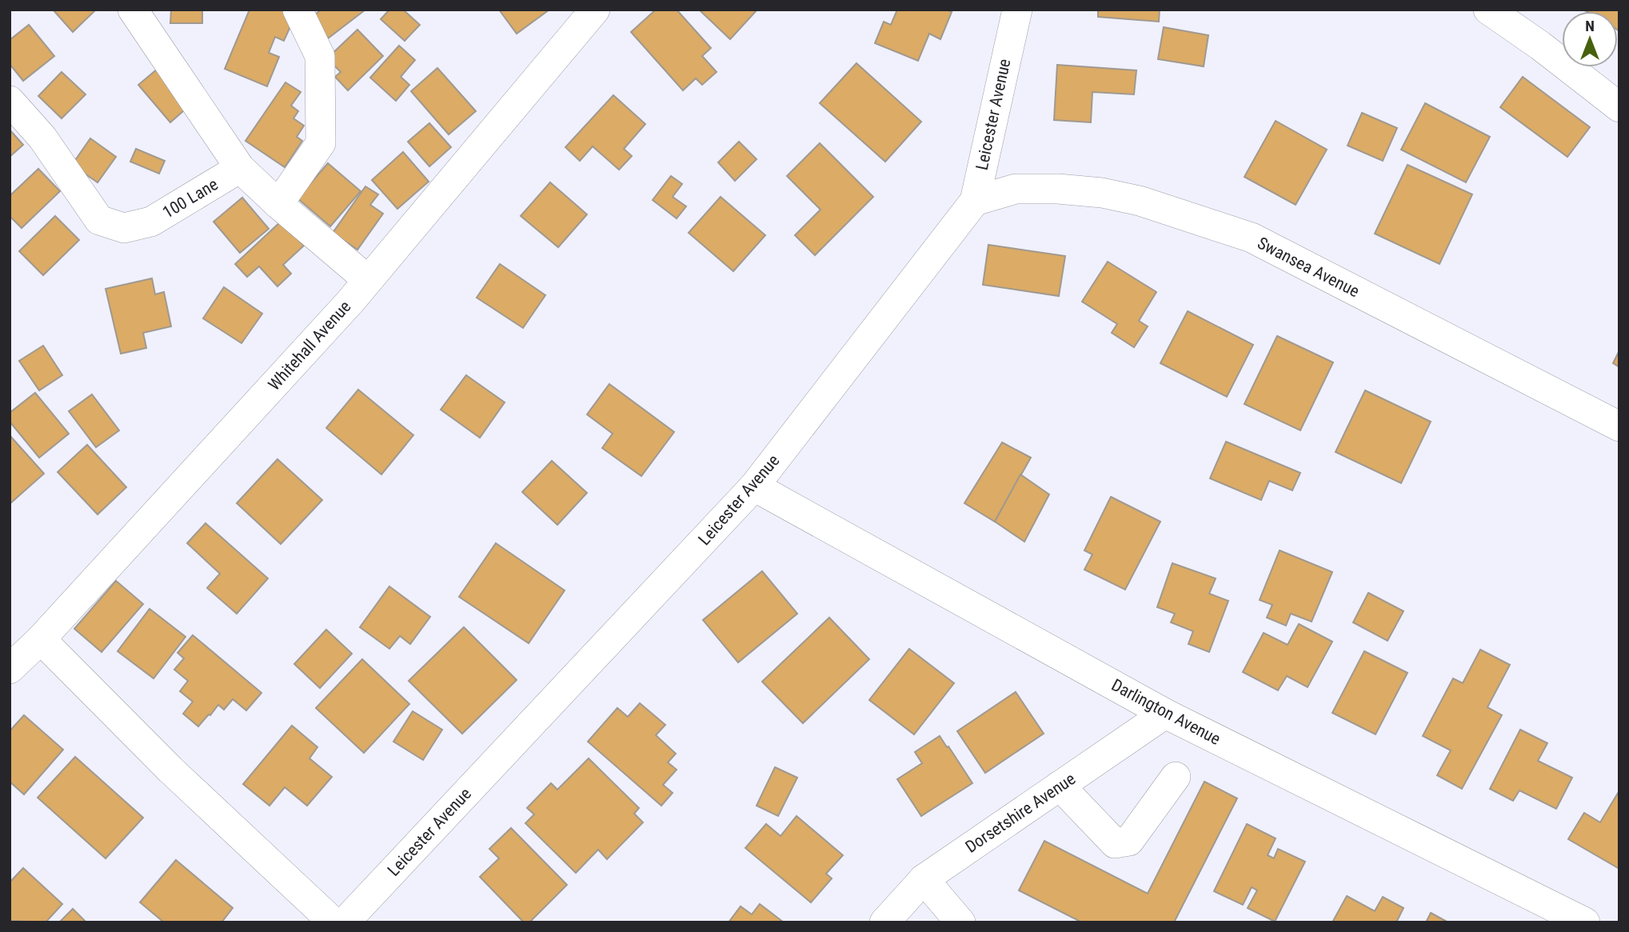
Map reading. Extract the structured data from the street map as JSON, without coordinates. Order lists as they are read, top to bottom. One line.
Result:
{"streets":{"street":["Leicester Avenue","100 Lane","Swansea Avenue","Whitehall Avenue","Darlington Avenue","Dorsetshire Avenue"]},"crossings":[["Leicester Avenue","Swansea Avenue"],["Leicester Avenue","Darlington Avenue"],["Darlington Avenue","Dorsetshire Avenue"]],"north":"top"}
